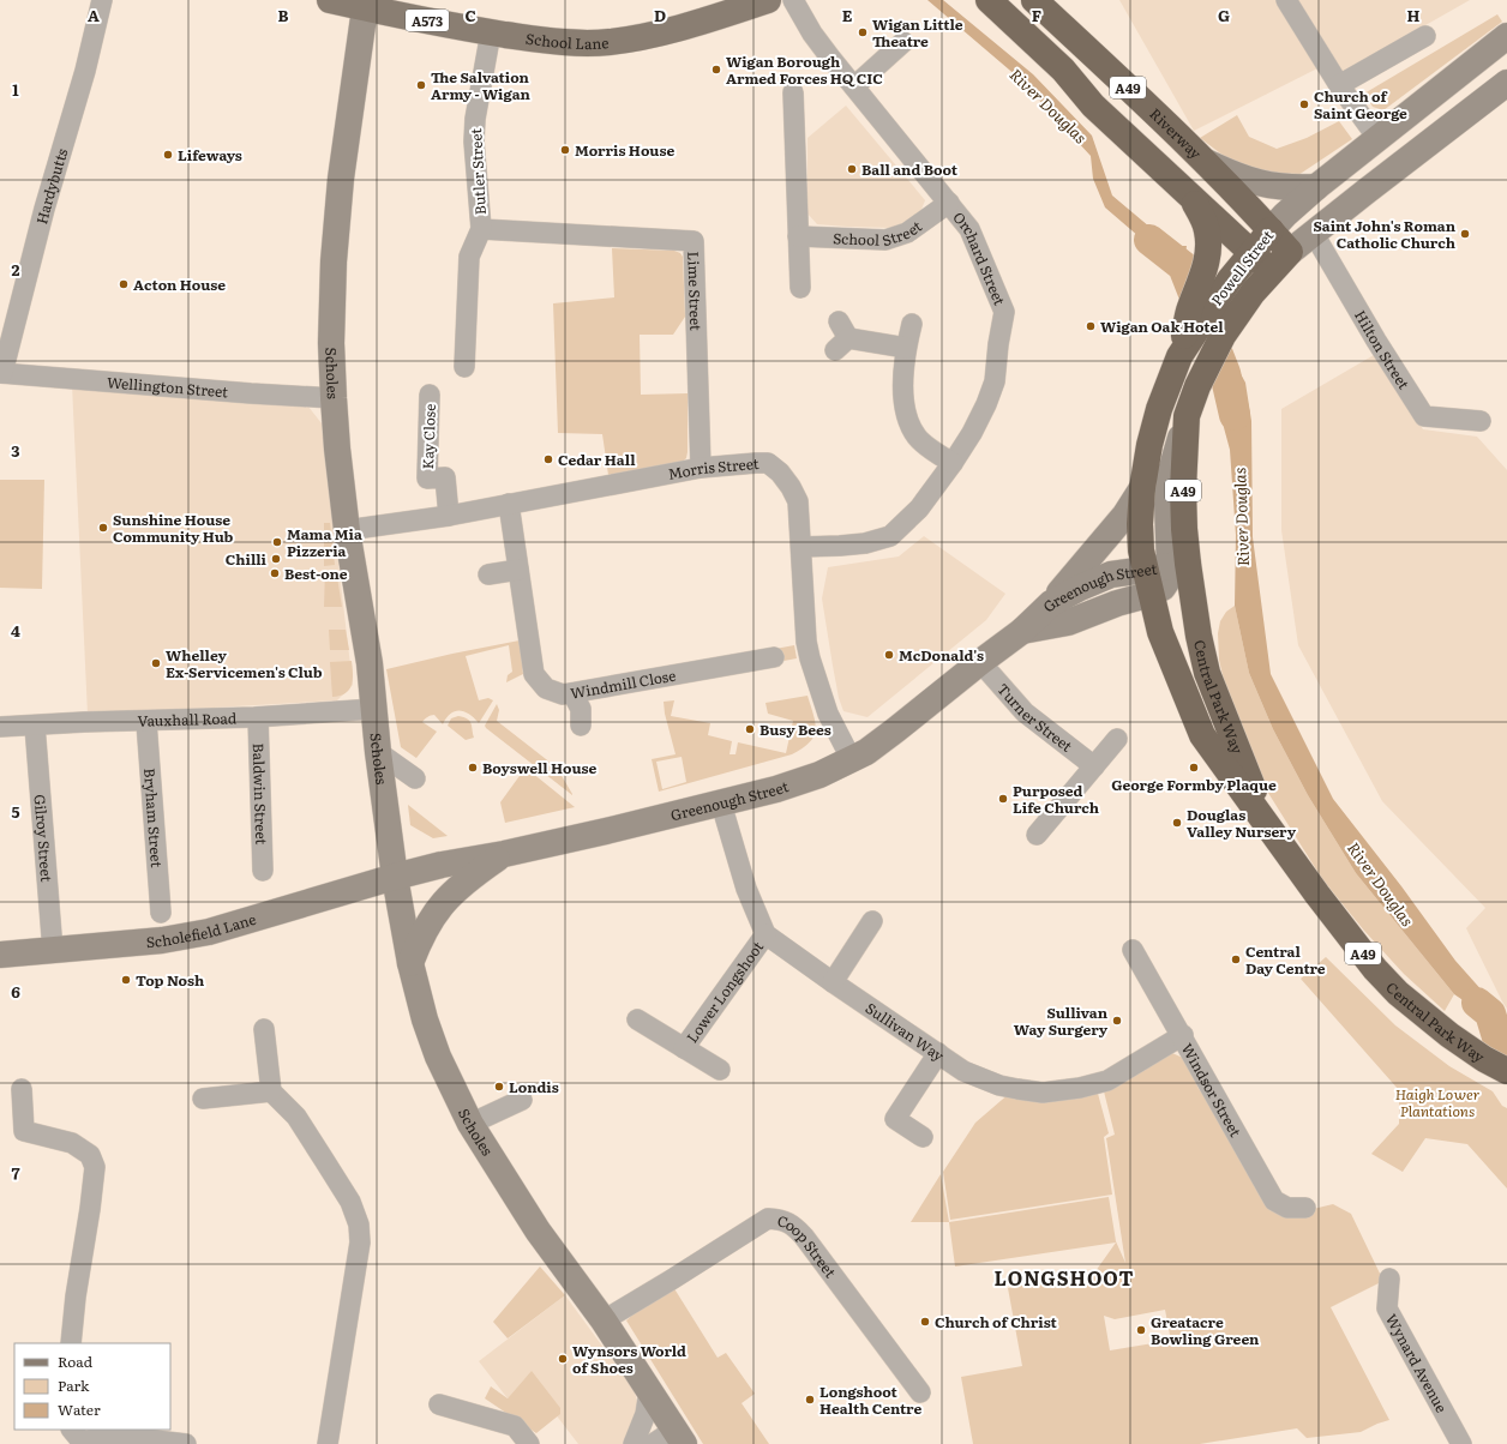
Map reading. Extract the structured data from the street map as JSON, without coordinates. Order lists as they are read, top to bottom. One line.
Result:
{"streets":{"highway":["A49","Riverway","Powell Street","Central Park Way"],"main road":["A573","School Lane","Scholes","Greenough Street","Scholefield Lane"],"street":["Butler Street","Hardybutts","School Street","Orchard Street","Lime Street","Hilton Street","Wellington Street","Kay Close","Morris Street","Windmill Close","Turner Street","Vauxhall Road","Baldwin Street","Bryham Street","Gilroy Street","Lower Longshoot","Sullivan Way","Windsor Street","Coop Street","Wynard Avenue"]},"crossings":[["A573","School Lane"],["A573","Scholes"],["School Lane","Butler Street"],["School Lane","Scholes"],["A49","Powell Street"],["Riverway","Powell Street"],["Butler Street","Lime Street"],["Hardybutts","Wellington Street"],["School Street","Orchard Street"],["Orchard Street","Morris Street"],["Powell Street","Hilton Street"],["Powell Street","Greenough Street"],["Powell Street","Central Park Way"],["Lime Street","Morris Street"],["Scholes","Wellington Street"],["Scholes","Morris Street"],["Scholes","Greenough Street"],["Scholes","Vauxhall Road"],["Scholes","Scholefield Lane"],["Scholes","Coop Street"],["Kay Close","Morris Street"],["Morris Street","Greenough Street"],["Morris Street","Windmill Close"],["Greenough Street","Central Park Way"],["Greenough Street","Turner Street"],["Greenough Street","Scholefield Lane"],["Vauxhall Road","Baldwin Street"],["Vauxhall Road","Bryham Street"],["Vauxhall Road","Gilroy Street"],["Gilroy Street","Scholefield Lane"],["Lower Longshoot","Sullivan Way"],["Sullivan Way","Windsor Street"]],"districts":["LONGSHOOT"],"water":["River Douglas"],"parks":["Haigh Lower Plantations"],"places":["Wigan Little Theatre","Wigan Borough Armed Forces HQ CIC","The Salvation Army - Wigan","Church of Saint George","Morris House","Lifeways","Ball and Boot","Saint John's Roman Catholic Church","Acton House","Wigan Oak Hotel","Cedar Hall","Sunshine House Community Hub","Mama Mia Pizzeria","Chilli","Best-one","McDonald's","Whelley Ex-Servicemen's Club","Busy Bees","Boyswell House","George Formby Plaque","Purposed Life Church","Douglas Valley Nursery","Central Day Centre","Top Nosh","Sullivan Way Surgery","Londis","Church of Christ","Greatacre Bowling Green","Wynsors World of Shoes","Longshoot Health Centre"],"legend":["Road","Park","Water"],"grid":{"columns":["A","B","C","D","E","F","G","H"],"rows":["1","2","3","4","5","6","7"]}}
